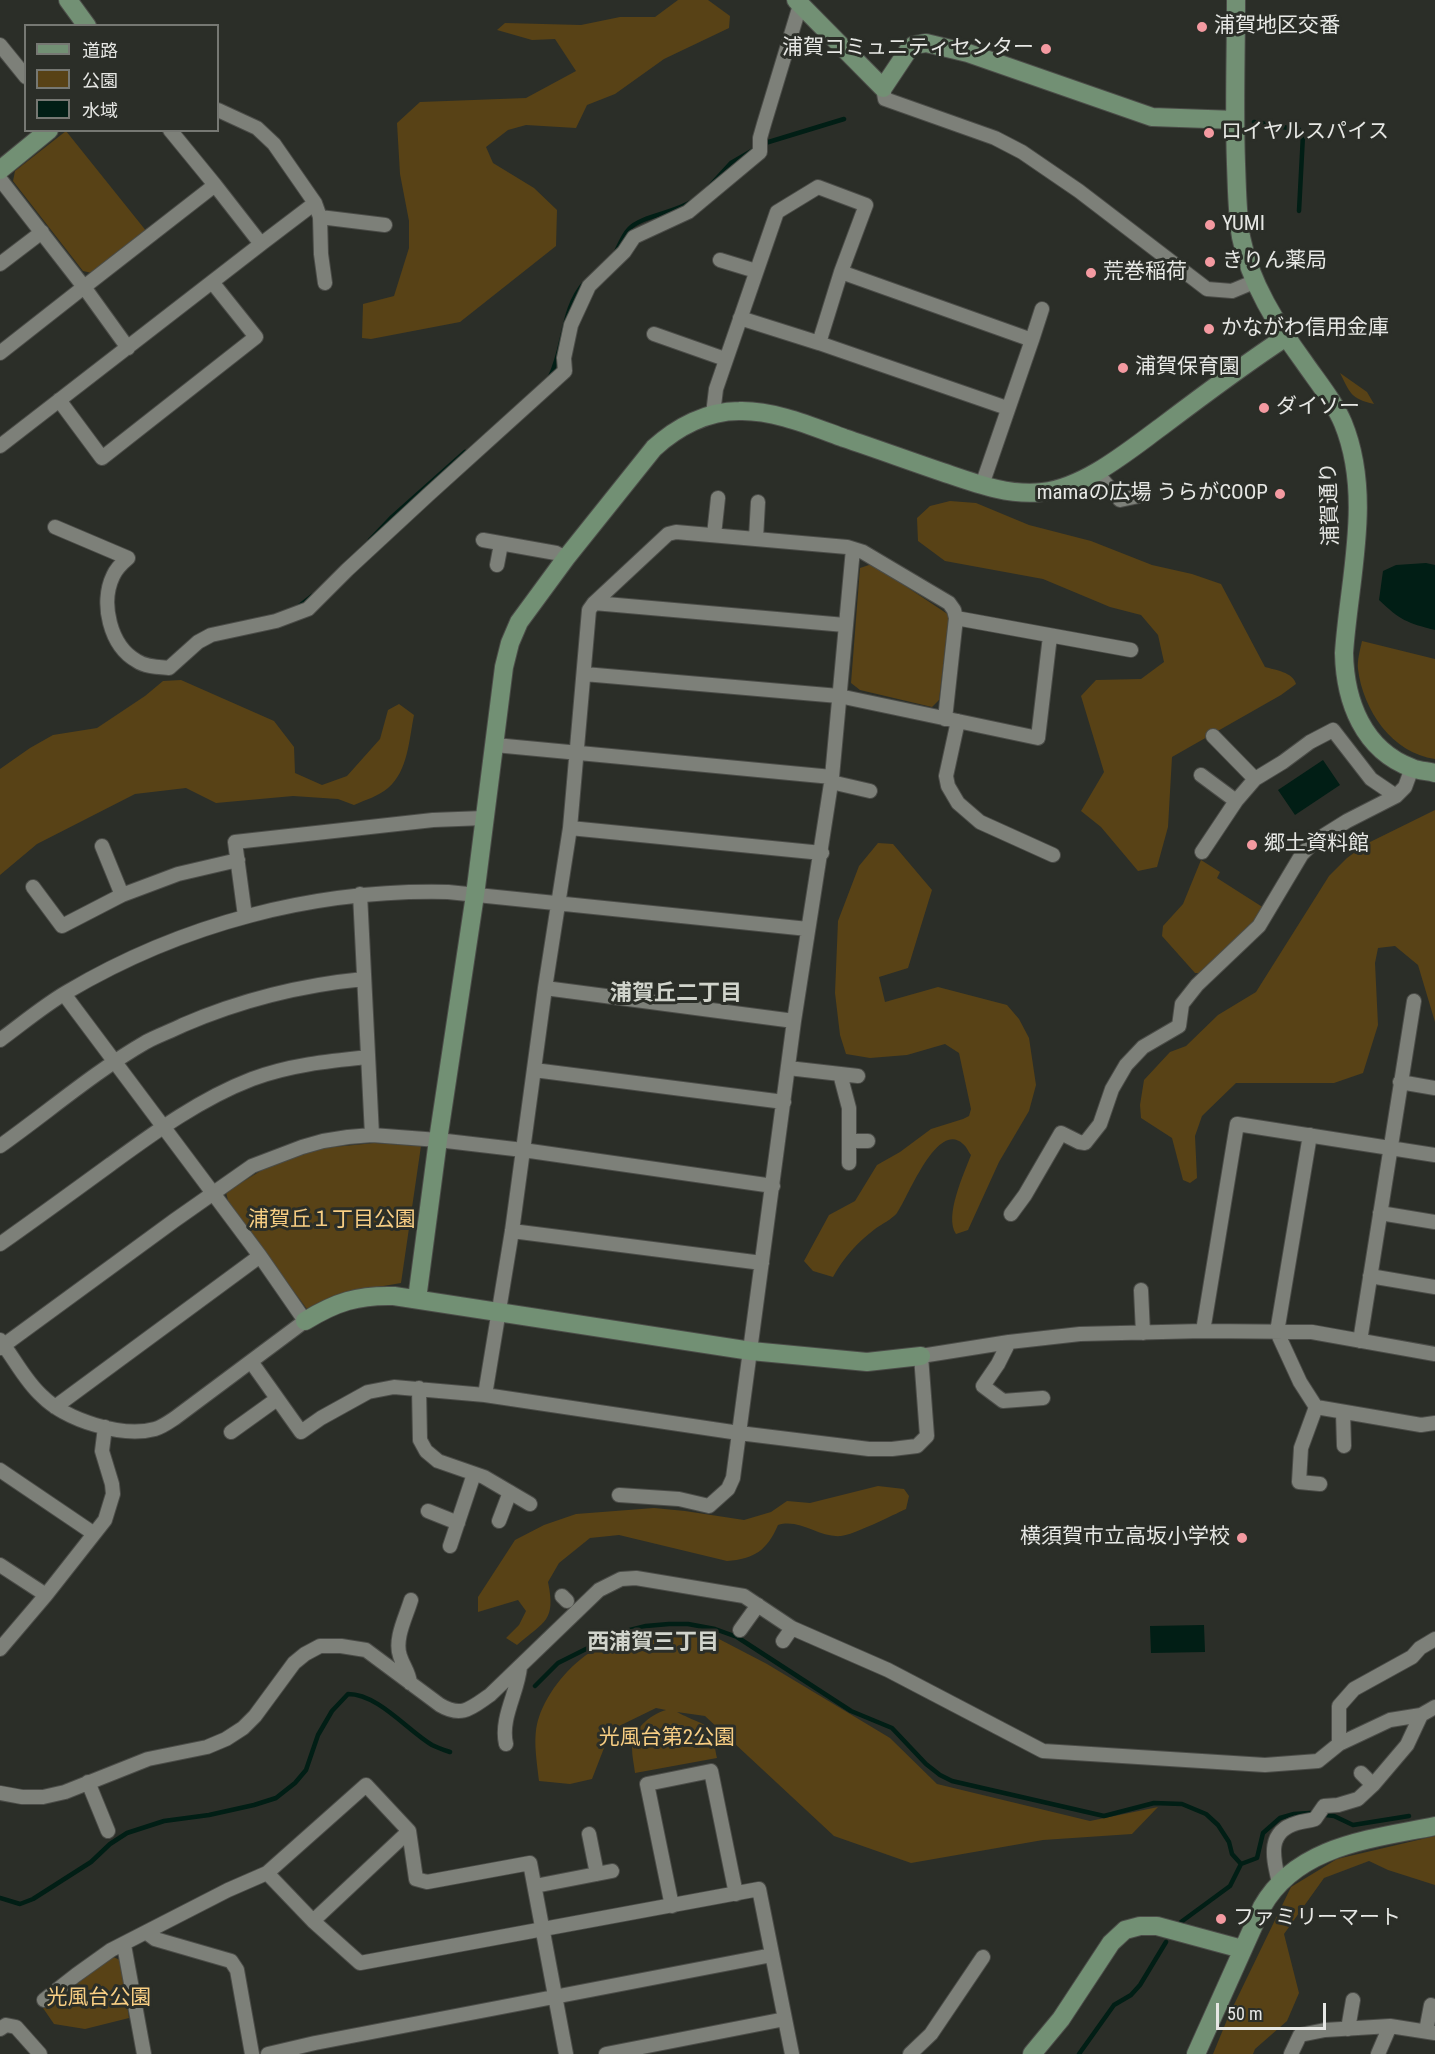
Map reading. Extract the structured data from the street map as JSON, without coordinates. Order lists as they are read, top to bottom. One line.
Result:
{"streets":{"street":["浦賀通り"]},"districts":["浦賀丘二丁目","西浦賀三丁目"],"parks":["浦賀丘１丁目公園","光風台第2公園","光風台公園"],"places":["浦賀地区交番","浦賀コミュニティセンター","ロイヤルスパイス","YUMI","きりん薬局","荒巻稲荷","かながわ信用金庫","浦賀保育園","ダイソー","mamaの広場 うらがCOOP","郷土資料館","横須賀市立高坂小学校","ファミリーマート"],"legend":["道路","公園","水域"],"scale_bar":"50 m"}
